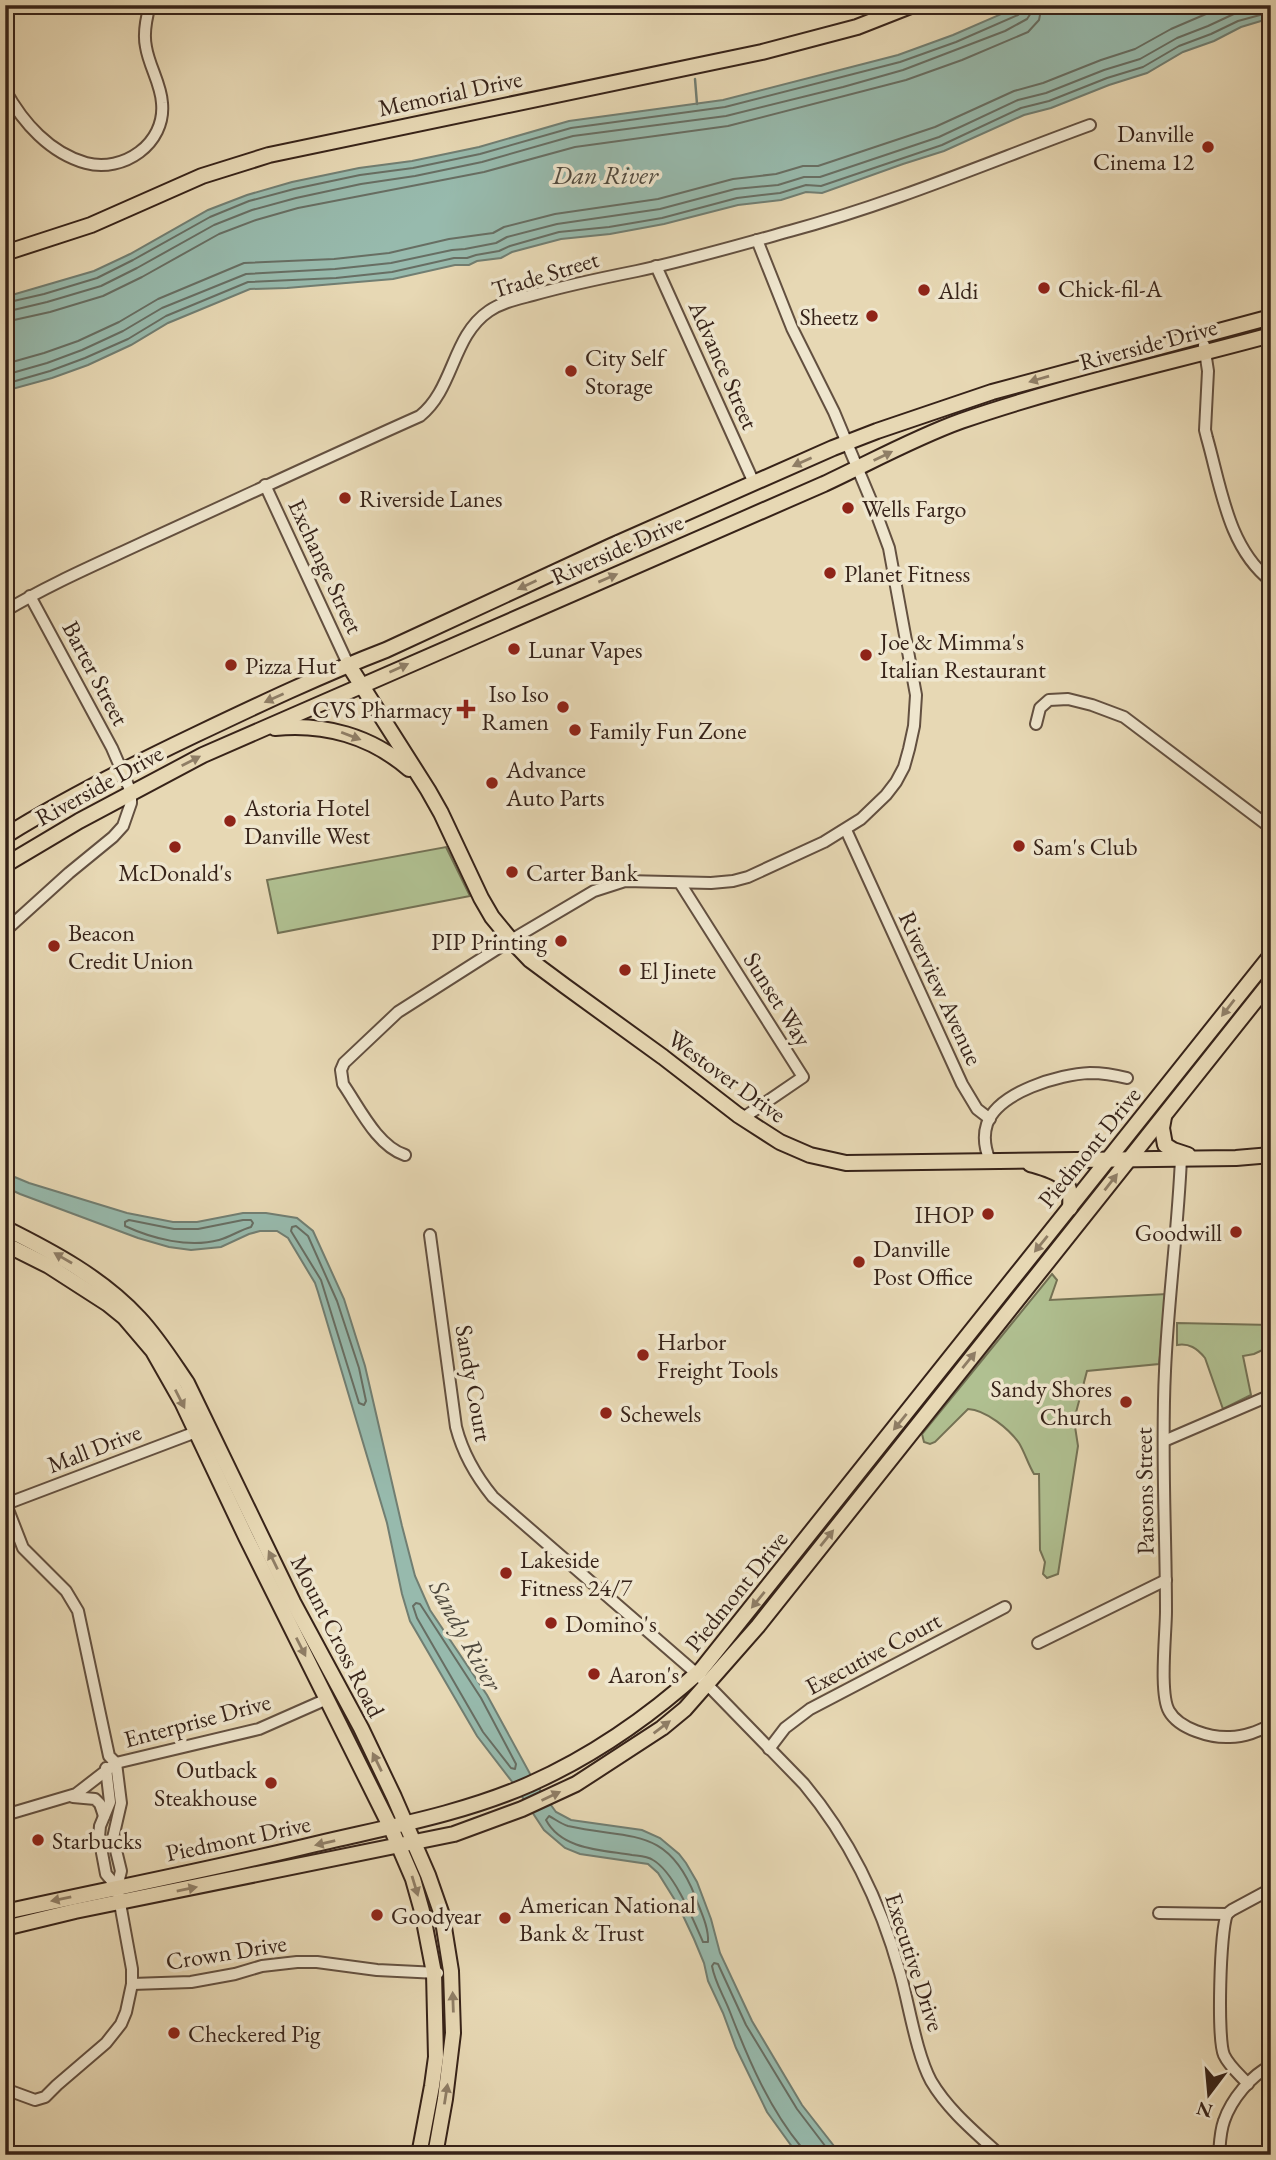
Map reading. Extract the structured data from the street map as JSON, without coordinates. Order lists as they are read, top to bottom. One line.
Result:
{"streets":{"main road":["Memorial Drive","Riverside Drive","Westover Drive","Piedmont Drive","Mount Cross Road"],"street":["Trade Street","Advance Street","Exchange Street","Barter Street","Riverview Avenue","Sunset Way","Sandy Court","Mall Drive","Parsons Street","Executive Court","Enterprise Drive","Crown Drive","Executive Drive"]},"crossings":[["Trade Street","Advance Street"],["Trade Street","Exchange Street"],["Trade Street","Barter Street"],["Riverside Drive","Advance Street"],["Riverside Drive","Exchange Street"],["Riverside Drive","Barter Street"],["Riverside Drive","Westover Drive"],["Exchange Street","Westover Drive"],["Sunset Way","Westover Drive"],["Westover Drive","Piedmont Drive"],["Westover Drive","Parsons Street"],["Piedmont Drive","Sandy Court"],["Piedmont Drive","Mount Cross Road"],["Piedmont Drive","Executive Drive"],["Sandy Court","Executive Drive"],["Mall Drive","Mount Cross Road"],["Mount Cross Road","Enterprise Drive"],["Mount Cross Road","Crown Drive"],["Executive Court","Executive Drive"]],"water":["Dan River","Sandy River"],"places":{"other":["Danville Cinema 12","Chick-fil-A","Aldi","Sheetz","City Self Storage","Riverside Lanes","Wells Fargo","Planet Fitness","Lunar Vapes","Joe & Mimma's Italian Restaurant","Pizza Hut","Iso Iso Ramen","Family Fun Zone","Advance Auto Parts","Astoria Hotel Danville West","Sam's Club","McDonald's","Carter Bank","PIP Printing","Beacon Credit Union","El Jinete","IHOP","Goodwill","Danville Post Office","Harbor Freight Tools","Sandy Shores Church","Schewels","Lakeside Fitness 24/7","Domino's","Aaron's","Outback Steakhouse","Starbucks","Goodyear","American National Bank & Trust","Checkered Pig"],"health":["CVS Pharmacy"]},"north":"bottom"}
